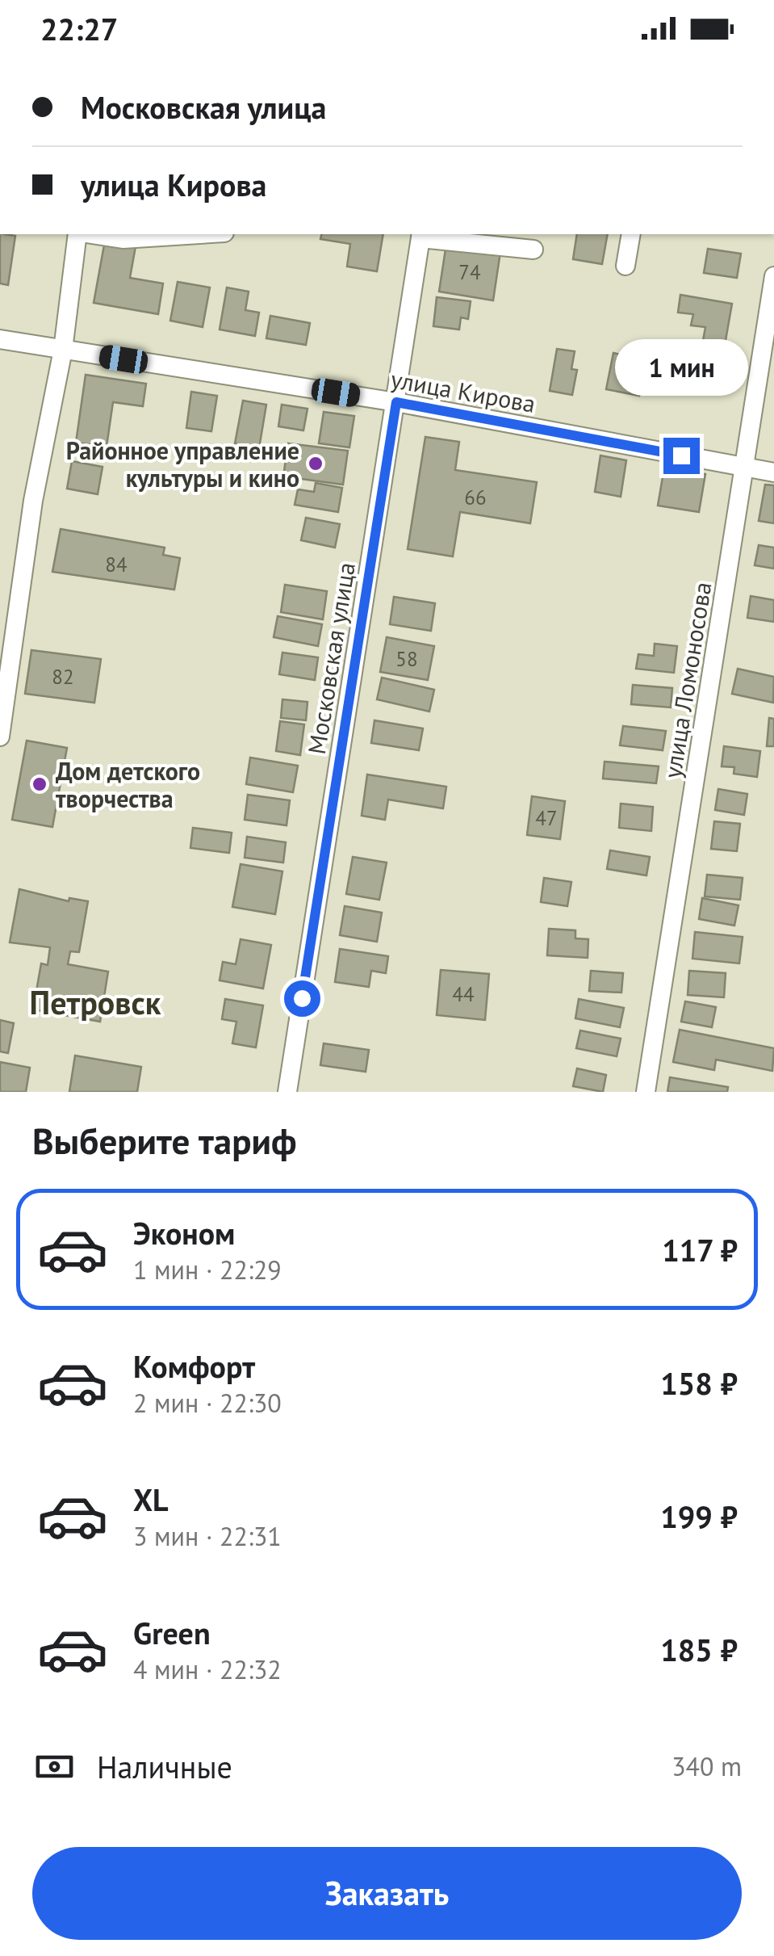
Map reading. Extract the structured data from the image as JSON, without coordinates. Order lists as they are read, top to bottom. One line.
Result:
{"streets":{"street":["улица Кирова","Московская улица","улица Ломоносова"]},"crossings":[["улица Кирова","Московская улица"],["улица Кирова","улица Ломоносова"]],"districts":["Петровск"],"places":["Районное управление культуры и кино","Дом детского творчества"],"house_numbers":["74","66","84","58","82","47","44"],"page":{"status":"22:27","banner":["Московская улица","улица Кирова"],"bubble":"1 мин","heading":"Выберите тариф","list":[{"name":"Эконом","note":"1 мин · 22:29","value":"117 ₽"},{"name":"Комфорт","note":"2 мин · 22:30","value":"158 ₽"},{"name":"XL","note":"3 мин · 22:31","value":"199 ₽"},{"name":"Green","note":"4 мин · 22:32","value":"185 ₽"}],"pay":["Наличные","340 m"],"buttons":"Заказать"}}
